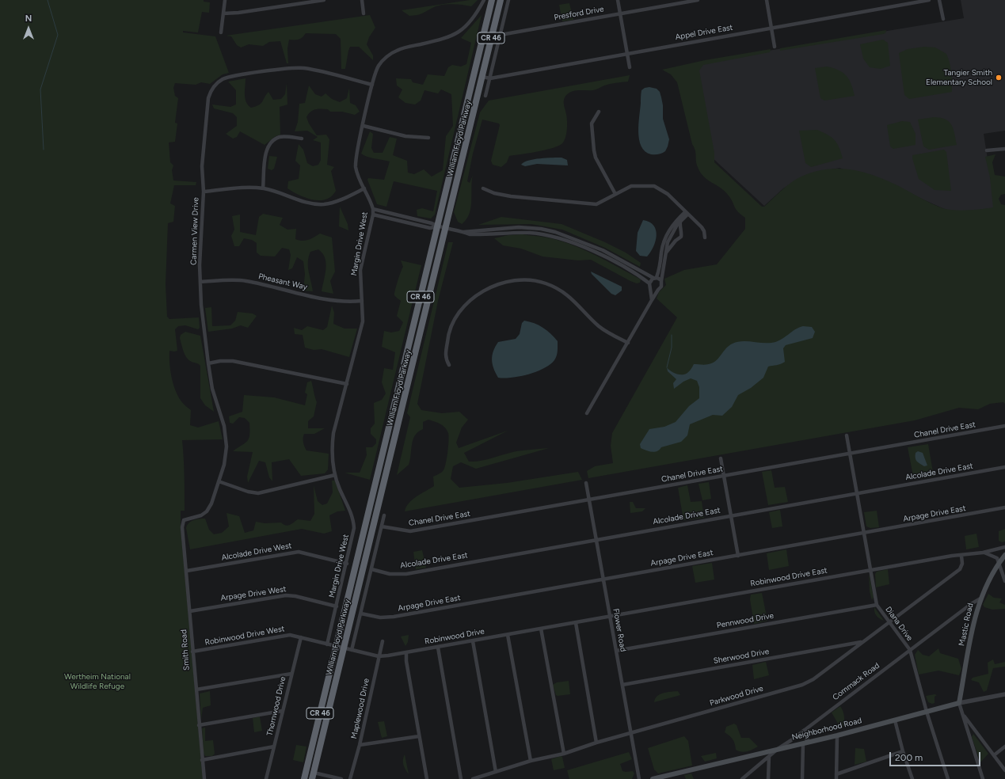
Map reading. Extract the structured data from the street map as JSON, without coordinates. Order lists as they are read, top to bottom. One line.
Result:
{"streets":{"highway":["CR 46","William Floyd Parkway"],"main road":["Mastic Road","Neighborhood Road"],"street":["Presford Drive","Appel Drive East","Carmen View Drive","Margin Drive West","Pheasant Way","Chanel Drive East","Alcolade Drive East","Arpage Drive East","Alcolade Drive West","Robinwood Drive East","Arpage Drive West","Pennwood Drive","Diana Drive","Flower Road","Robinwood Drive West","Robinwood Drive","Smith Road","Sherwood Drive","Commack Road","Parkwood Drive","Thornwood Drive","Maplewood Drive"]},"crossings":[["Appel Drive East","William Floyd Parkway"],["William Floyd Parkway","Robinwood Drive West"],["William Floyd Parkway","Robinwood Drive"],["Carmen View Drive","Margin Drive West"],["Carmen View Drive","Pheasant Way"],["Carmen View Drive","Smith Road"],["Margin Drive West","Pheasant Way"],["Margin Drive West","Alcolade Drive West"],["Margin Drive West","Arpage Drive West"],["Margin Drive West","Robinwood Drive West"],["Chanel Drive East","Diana Drive"],["Chanel Drive East","Flower Road"],["Alcolade Drive East","Diana Drive"],["Alcolade Drive East","Flower Road"],["Arpage Drive East","Diana Drive"],["Arpage Drive East","Flower Road"],["Alcolade Drive West","Smith Road"],["Robinwood Drive East","Diana Drive"],["Robinwood Drive East","Flower Road"],["Robinwood Drive East","Robinwood Drive"],["Robinwood Drive East","Parkwood Drive"],["Arpage Drive West","Smith Road"],["Pennwood Drive","Diana Drive"],["Pennwood Drive","Flower Road"],["Diana Drive","Commack Road"],["Diana Drive","Parkwood Drive"],["Diana Drive","Neighborhood Road"],["Mastic Road","Commack Road"],["Mastic Road","Neighborhood Road"],["Flower Road","Sherwood Drive"],["Flower Road","Parkwood Drive"],["Robinwood Drive West","Robinwood Drive"],["Robinwood Drive West","Smith Road"],["Robinwood Drive West","Thornwood Drive"],["Robinwood Drive","Maplewood Drive"],["Sherwood Drive","Parkwood Drive"],["Commack Road","Neighborhood Road"]],"parks":["Wertheim National Wildlife Refuge"],"places":["Tangier Smith Elementary School"],"scale_bar":"200 m","north":"top"}
